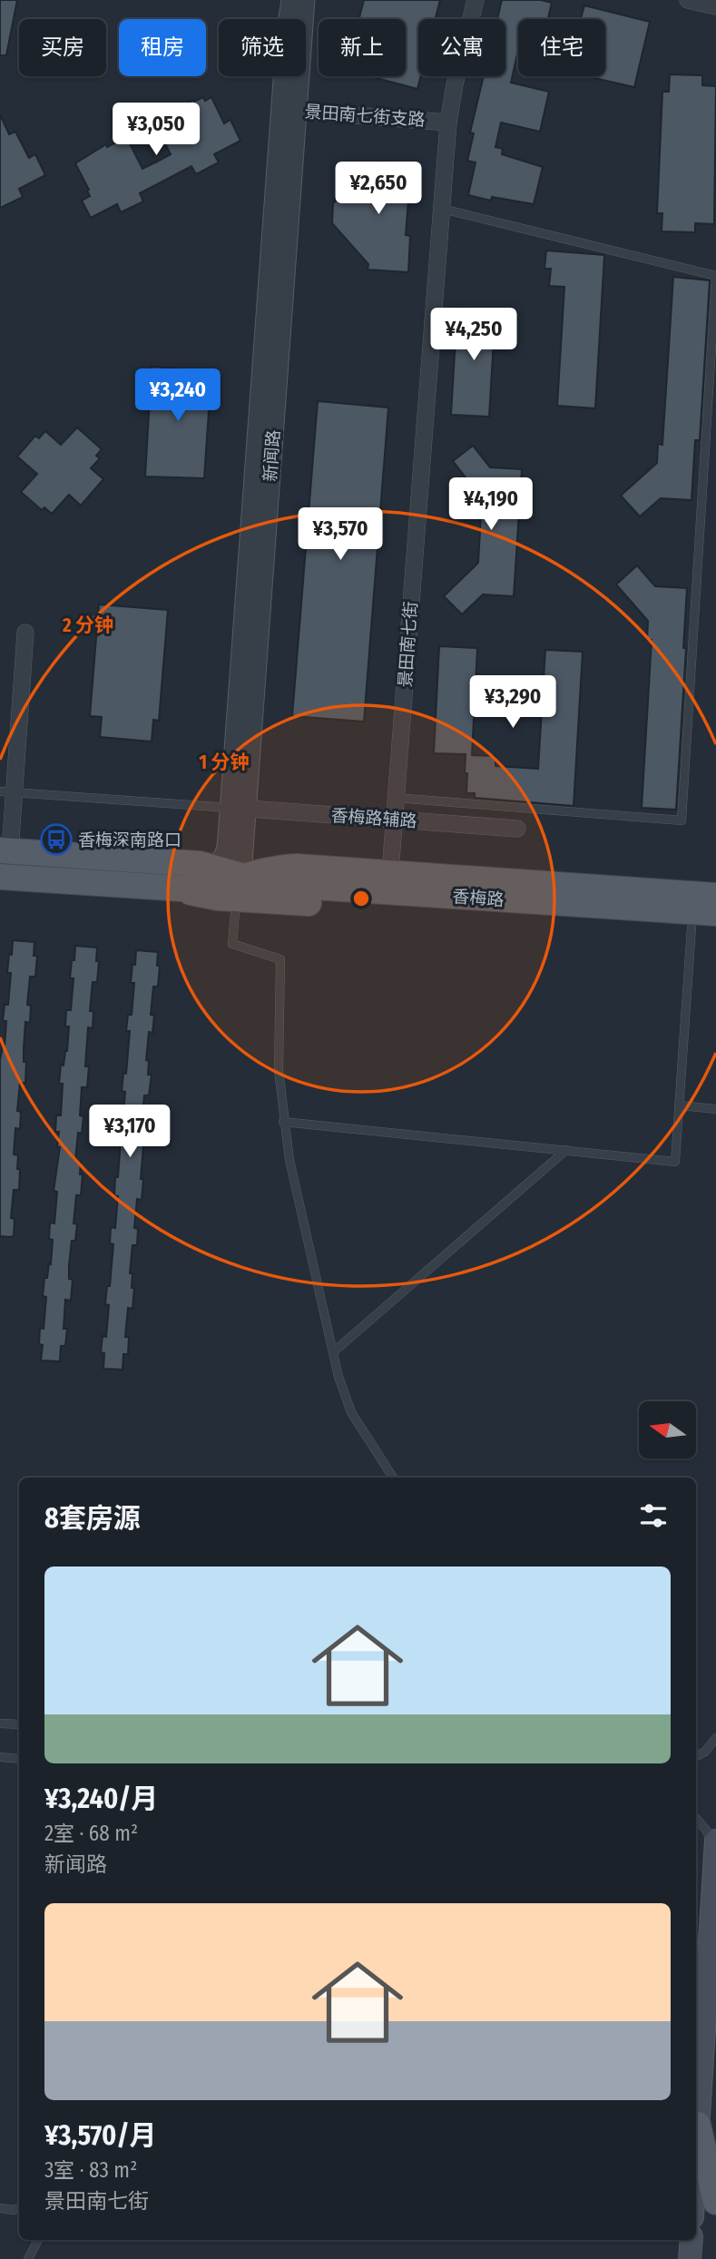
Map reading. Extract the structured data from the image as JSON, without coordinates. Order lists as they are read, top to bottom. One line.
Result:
{"streets":{"main road":["香梅路"],"street":["景田南七街支路","新闻路","景田南七街","香梅路辅路"]},"crossings":[["景田南七街支路","新闻路"],["景田南七街支路","景田南七街"],["新闻路","香梅路辅路"],["新闻路","香梅路"],["景田南七街","香梅路辅路"],["景田南七街","香梅路"]],"places":{"bus stop":["香梅深南路口"]},"north":"left","page":{"chip":["买房","租房","筛选","新上","公寓","住宅"],"price":["¥3,050","¥2,650","¥4,250","¥3,240","¥4,190","¥3,570","¥3,290","¥3,170"],"heading":"8套房源","list":[{"name":"¥3,240/月","note":"2室 · 68 m² · 新闻路"},{"name":"¥3,570/月","note":"3室 · 83 m² · 景田南七街"}]},"rings":["2 分钟","1 分钟"]}
